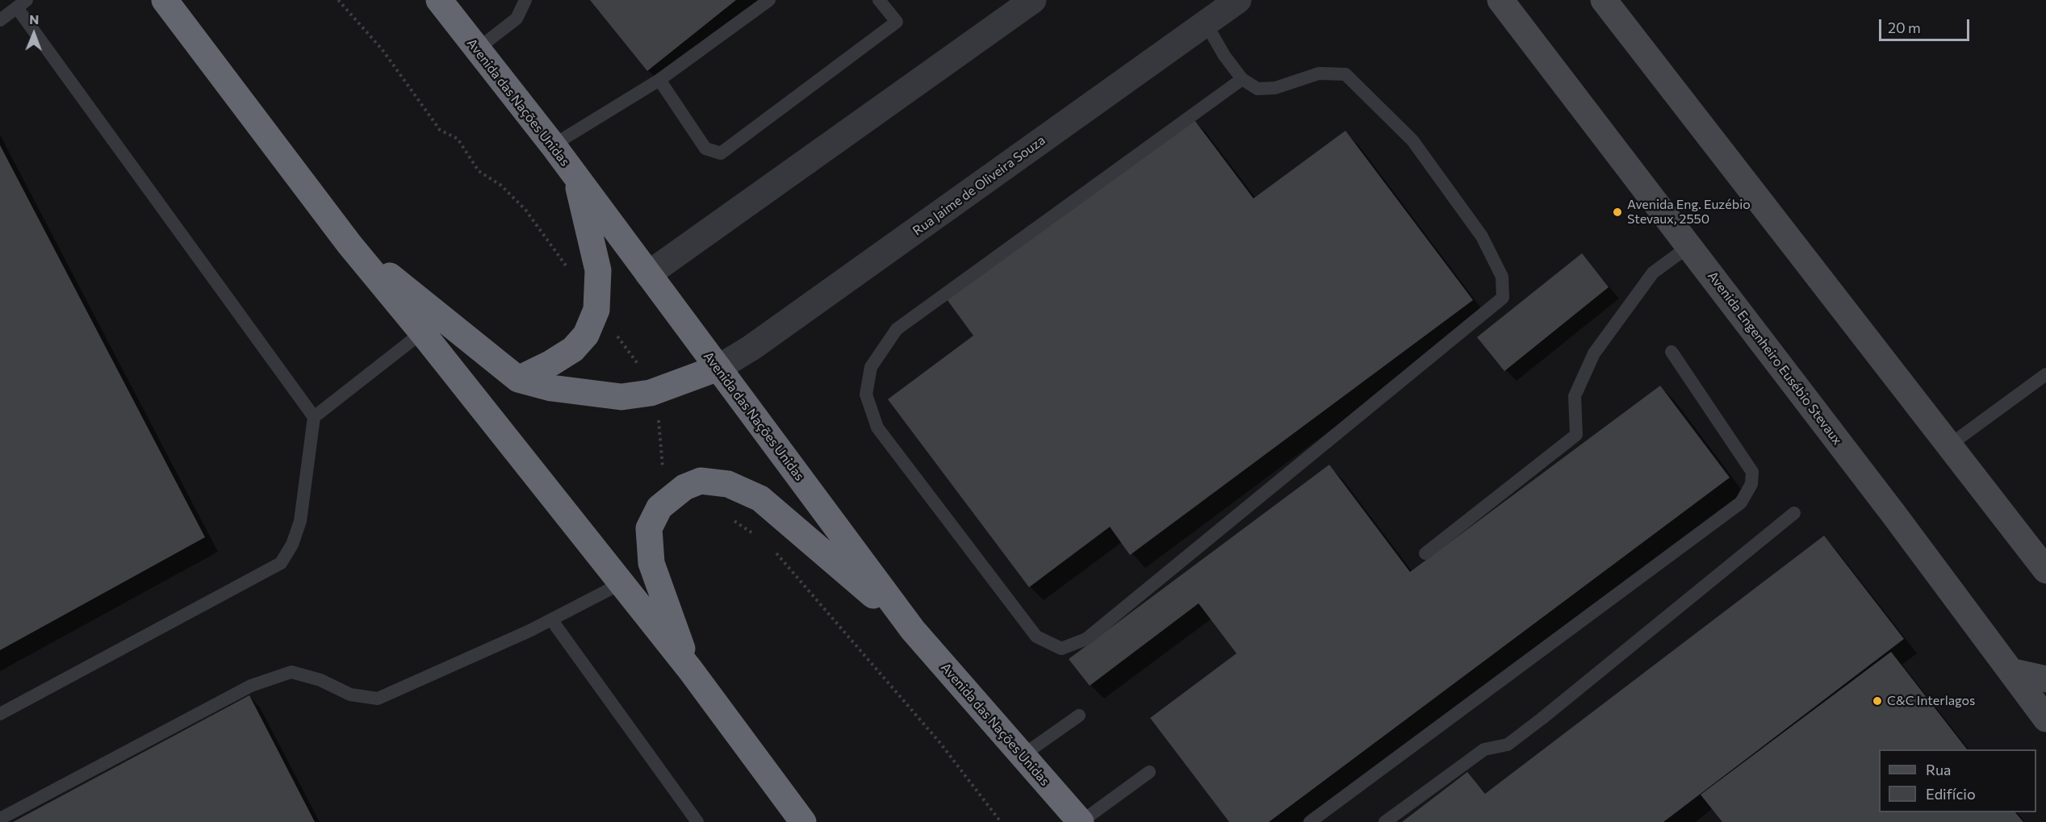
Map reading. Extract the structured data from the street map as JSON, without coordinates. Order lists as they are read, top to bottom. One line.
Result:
{"streets":{"highway":["Avenida das Nações Unidas"],"main road":["Avenida Engenheiro Eusébio Stevaux"],"street":["Rua Jaime de Oliveira Souza"]},"crossings":[["Avenida das Nações Unidas","Rua Jaime de Oliveira Souza"]],"places":["Avenida Eng. Euzébio Stevaux, 2550","C&C Interlagos"],"legend":["Rua","Edifício"],"scale_bar":"20 m","north":"top"}
